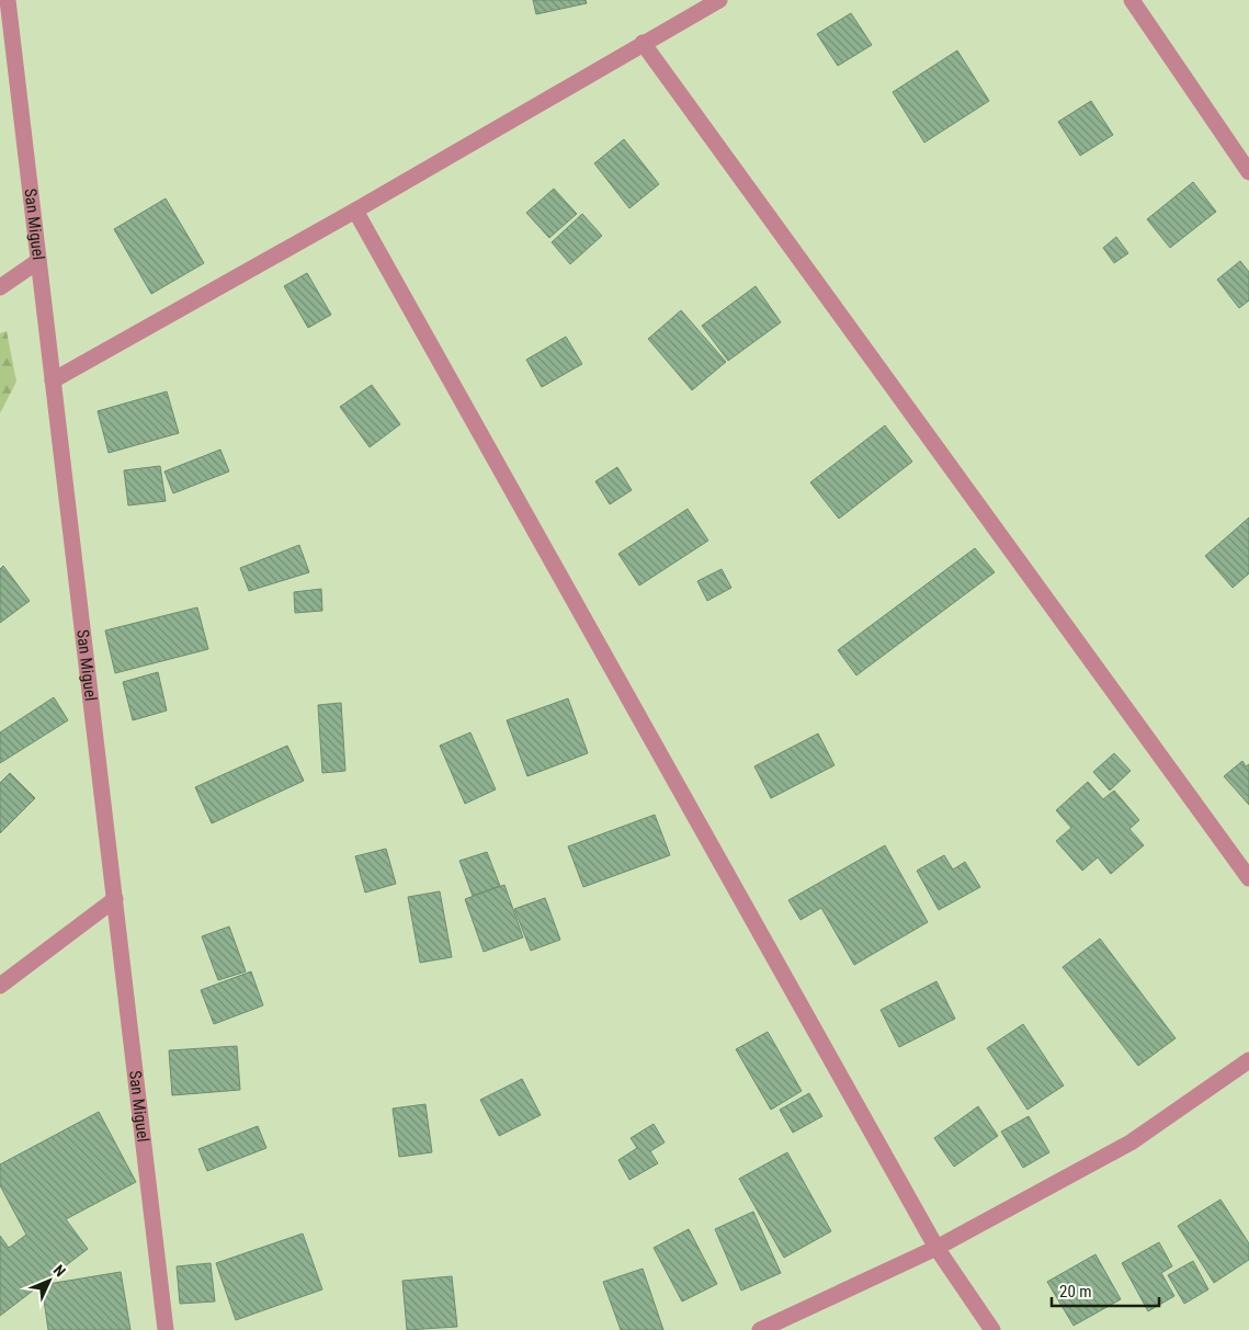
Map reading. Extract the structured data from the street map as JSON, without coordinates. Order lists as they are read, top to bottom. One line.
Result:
{"streets":{"street":["San Miguel"]},"scale_bar":"20 m","north":"top right"}
